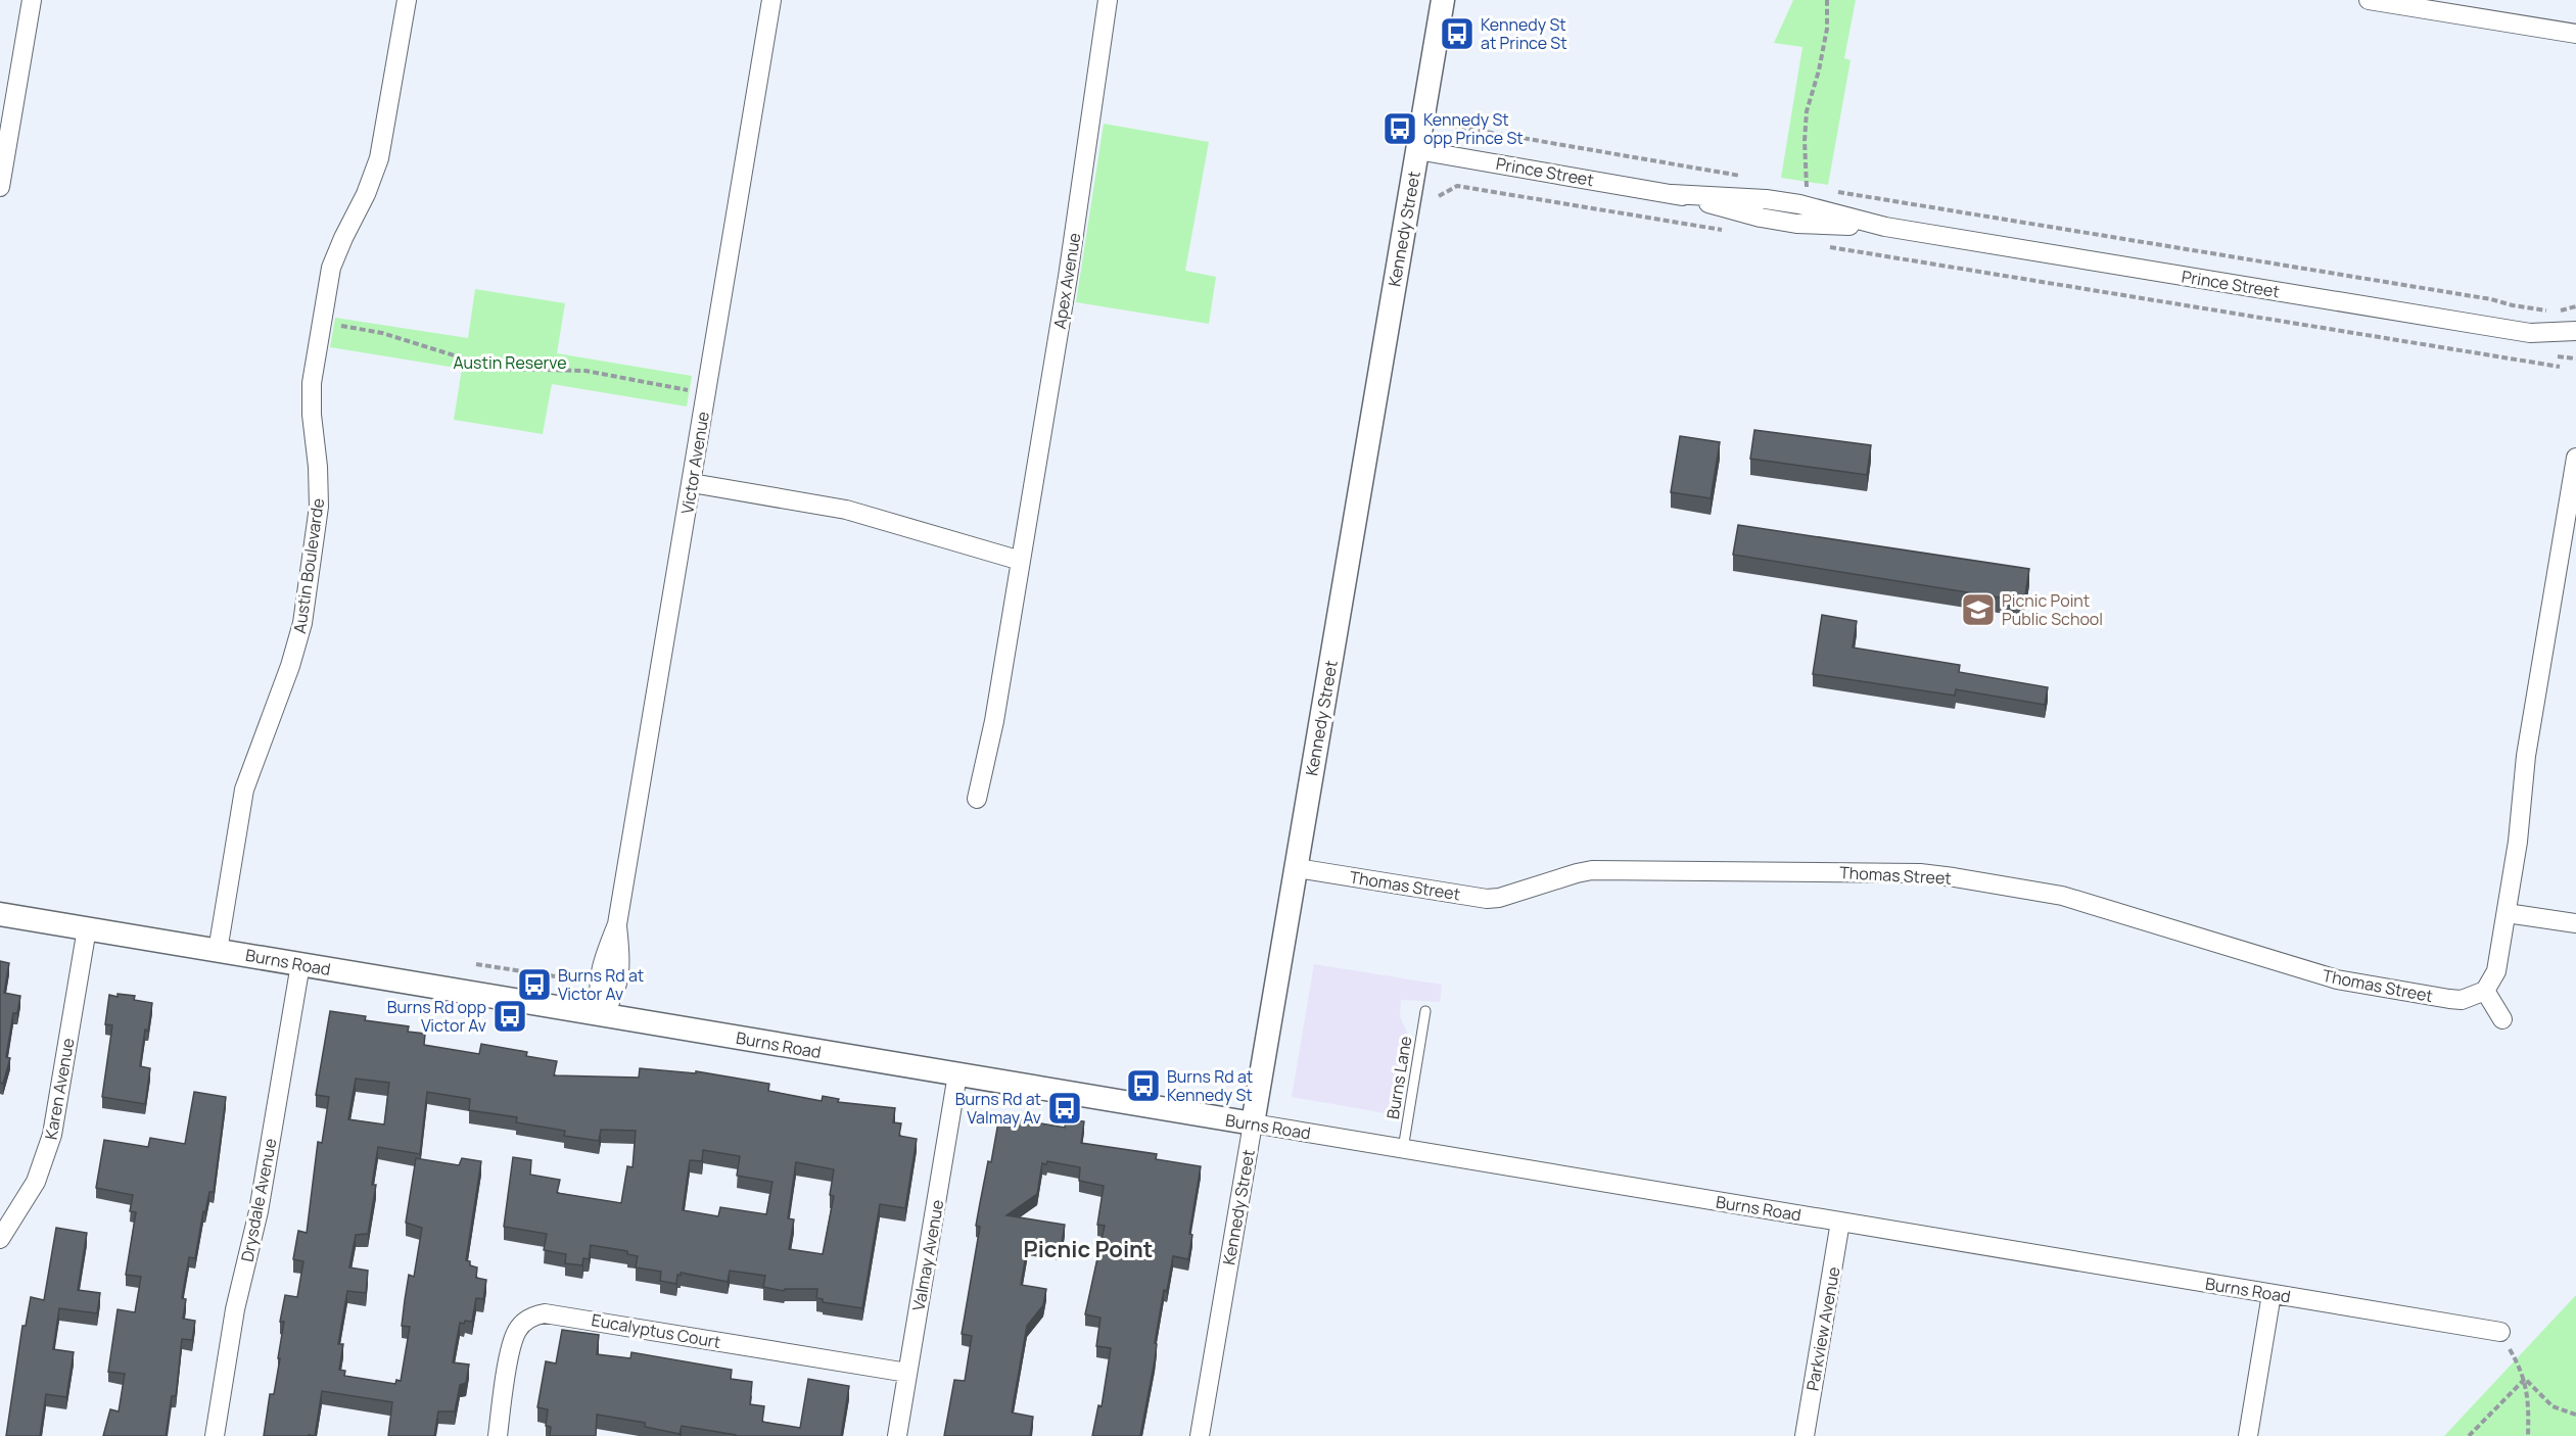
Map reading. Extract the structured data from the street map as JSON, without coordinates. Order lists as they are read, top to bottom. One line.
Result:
{"streets":{"street":["Prince Street","Kennedy Street","Apex Avenue","Victor Avenue","Austin Boulevarde","Thomas Street","Burns Road","Karen Avenue","Drysdale Avenue","Valmay Avenue","Parkview Avenue","Eucalyptus Court"],"lane":["Burns Lane"]},"crossings":[["Prince Street","Kennedy Street"],["Kennedy Street","Thomas Street"],["Kennedy Street","Burns Road"],["Victor Avenue","Burns Road"],["Austin Boulevarde","Burns Road"],["Burns Road","Burns Lane"],["Burns Road","Karen Avenue"],["Burns Road","Drysdale Avenue"],["Burns Road","Valmay Avenue"],["Burns Road","Parkview Avenue"],["Valmay Avenue","Eucalyptus Court"]],"districts":["Picnic Point"],"parks":["Austin Reserve"],"places":{"bus stop":["Kennedy St at Prince St","Kennedy St opp Prince St","Burns Rd at Victor Av","Burns Rd opp Victor Av","Burns Rd at Kennedy St","Burns Rd at Valmay Av"],"school or university":["Picnic Point Public School"]}}
